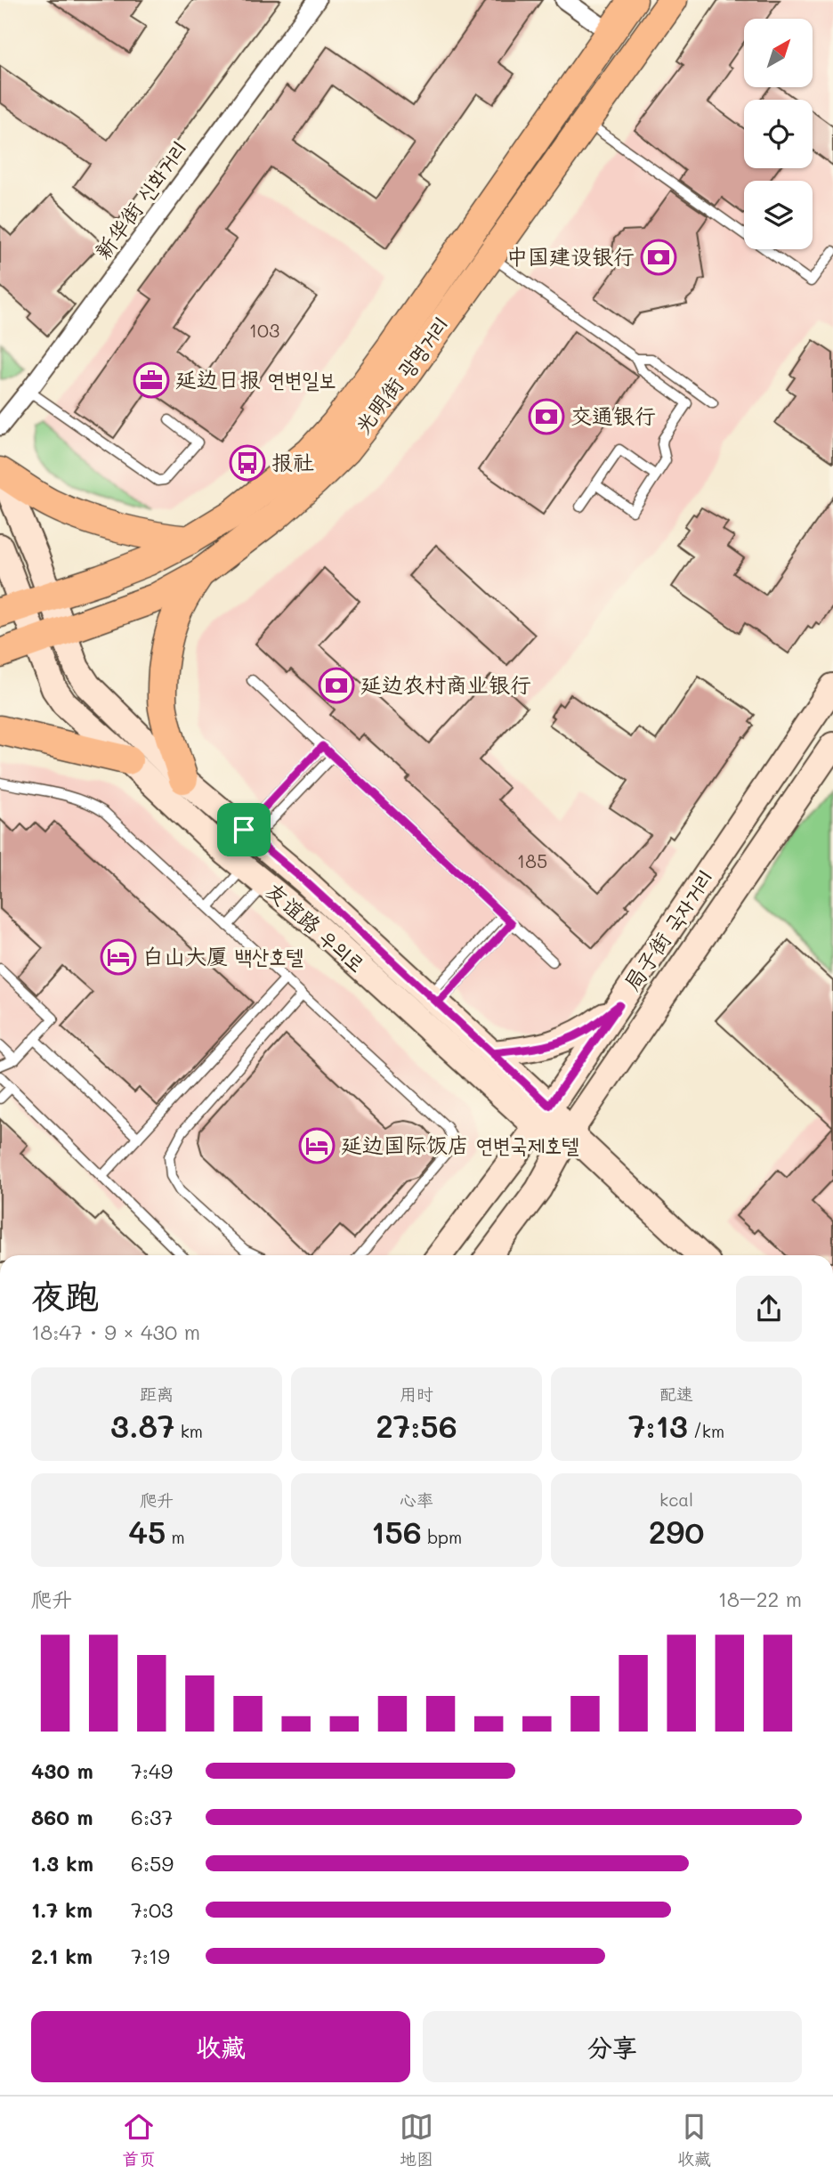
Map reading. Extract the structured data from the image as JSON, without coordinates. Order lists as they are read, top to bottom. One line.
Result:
{"streets":{"main road":["光明街 광명거리","友谊路 우의로","局子街 국자거리"],"street":["新华街 신화거리"]},"crossings":[["光明街 광명거리","友谊路 우의로"],["友谊路 우의로","局子街 국자거리"]],"places":{"bank":["中国建设银行","交通银行","延边农村商业银行"],"office":["延边日报 연변일보"],"bus stop":["报社"],"hotel":["白山大厦 백산호텔","延边国际饭店 연변국제호텔"]},"house_numbers":["103","185"],"north":"top right","page":{"heading":["夜跑","18:47 · 9 × 430 m"],"stats":[["距离","3.87 km"],["用时","27:56"],["配速","7:13 /km"],["爬升","45 m"],["心率","156 bpm"],["kcal","290"]],"chart":["爬升","18–22 m"],"list":[{"name":"430 m","note":"7:49"},{"name":"860 m","note":"6:37"},{"name":"1.3 km","note":"6:59"},{"name":"1.7 km","note":"7:03"},{"name":"2.1 km","note":"7:19"}],"buttons":["收藏","分享"],"tabs":["首页","地图","收藏"]}}
